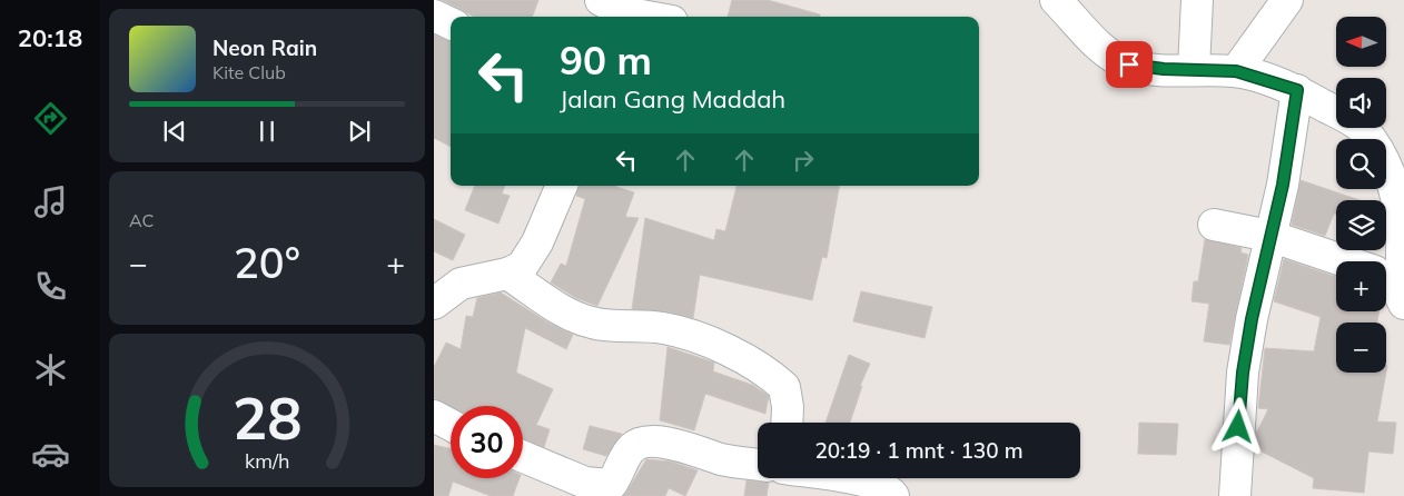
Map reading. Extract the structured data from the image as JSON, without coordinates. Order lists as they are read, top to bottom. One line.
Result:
{"north":"left","page":{"tabs":"20:18","map_buttons":["+","−"],"turn":["90 m","Jalan Gang Maddah"],"song":["Neon Rain","Kite Club"],"tile":"AC","heat":["−","20°","+"],"limit":"30","trip":"20:19 · 1 mnt · 130 m","gauge":["28","km/h"]}}
